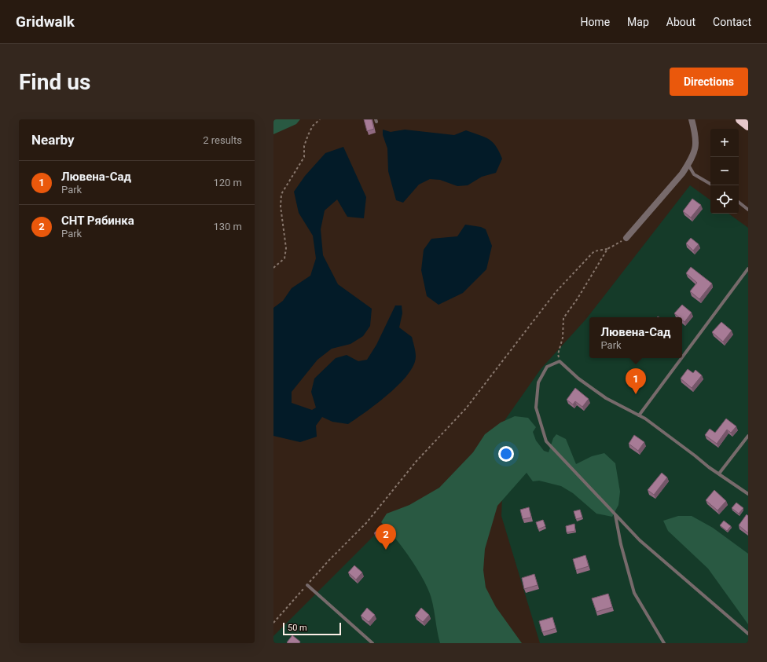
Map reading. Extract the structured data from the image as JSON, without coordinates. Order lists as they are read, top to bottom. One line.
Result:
{"scale_bar":"50 m","page":{"header":"Gridwalk","nav":["Home","Map","About","Contact"],"buttons":"Directions","title":"Find us","heading":["Nearby","2 results"],"map_buttons":["+","−"],"list":[{"mark":"1","name":"Лювена-Сад","note":"Park","value":"120 m"},{"mark":"2","name":"СНТ Рябинка","note":"Park","value":"130 m"}],"popup":["Лювена-Сад","Park"],"pins":["1","2"],"scale":"50 m"}}
